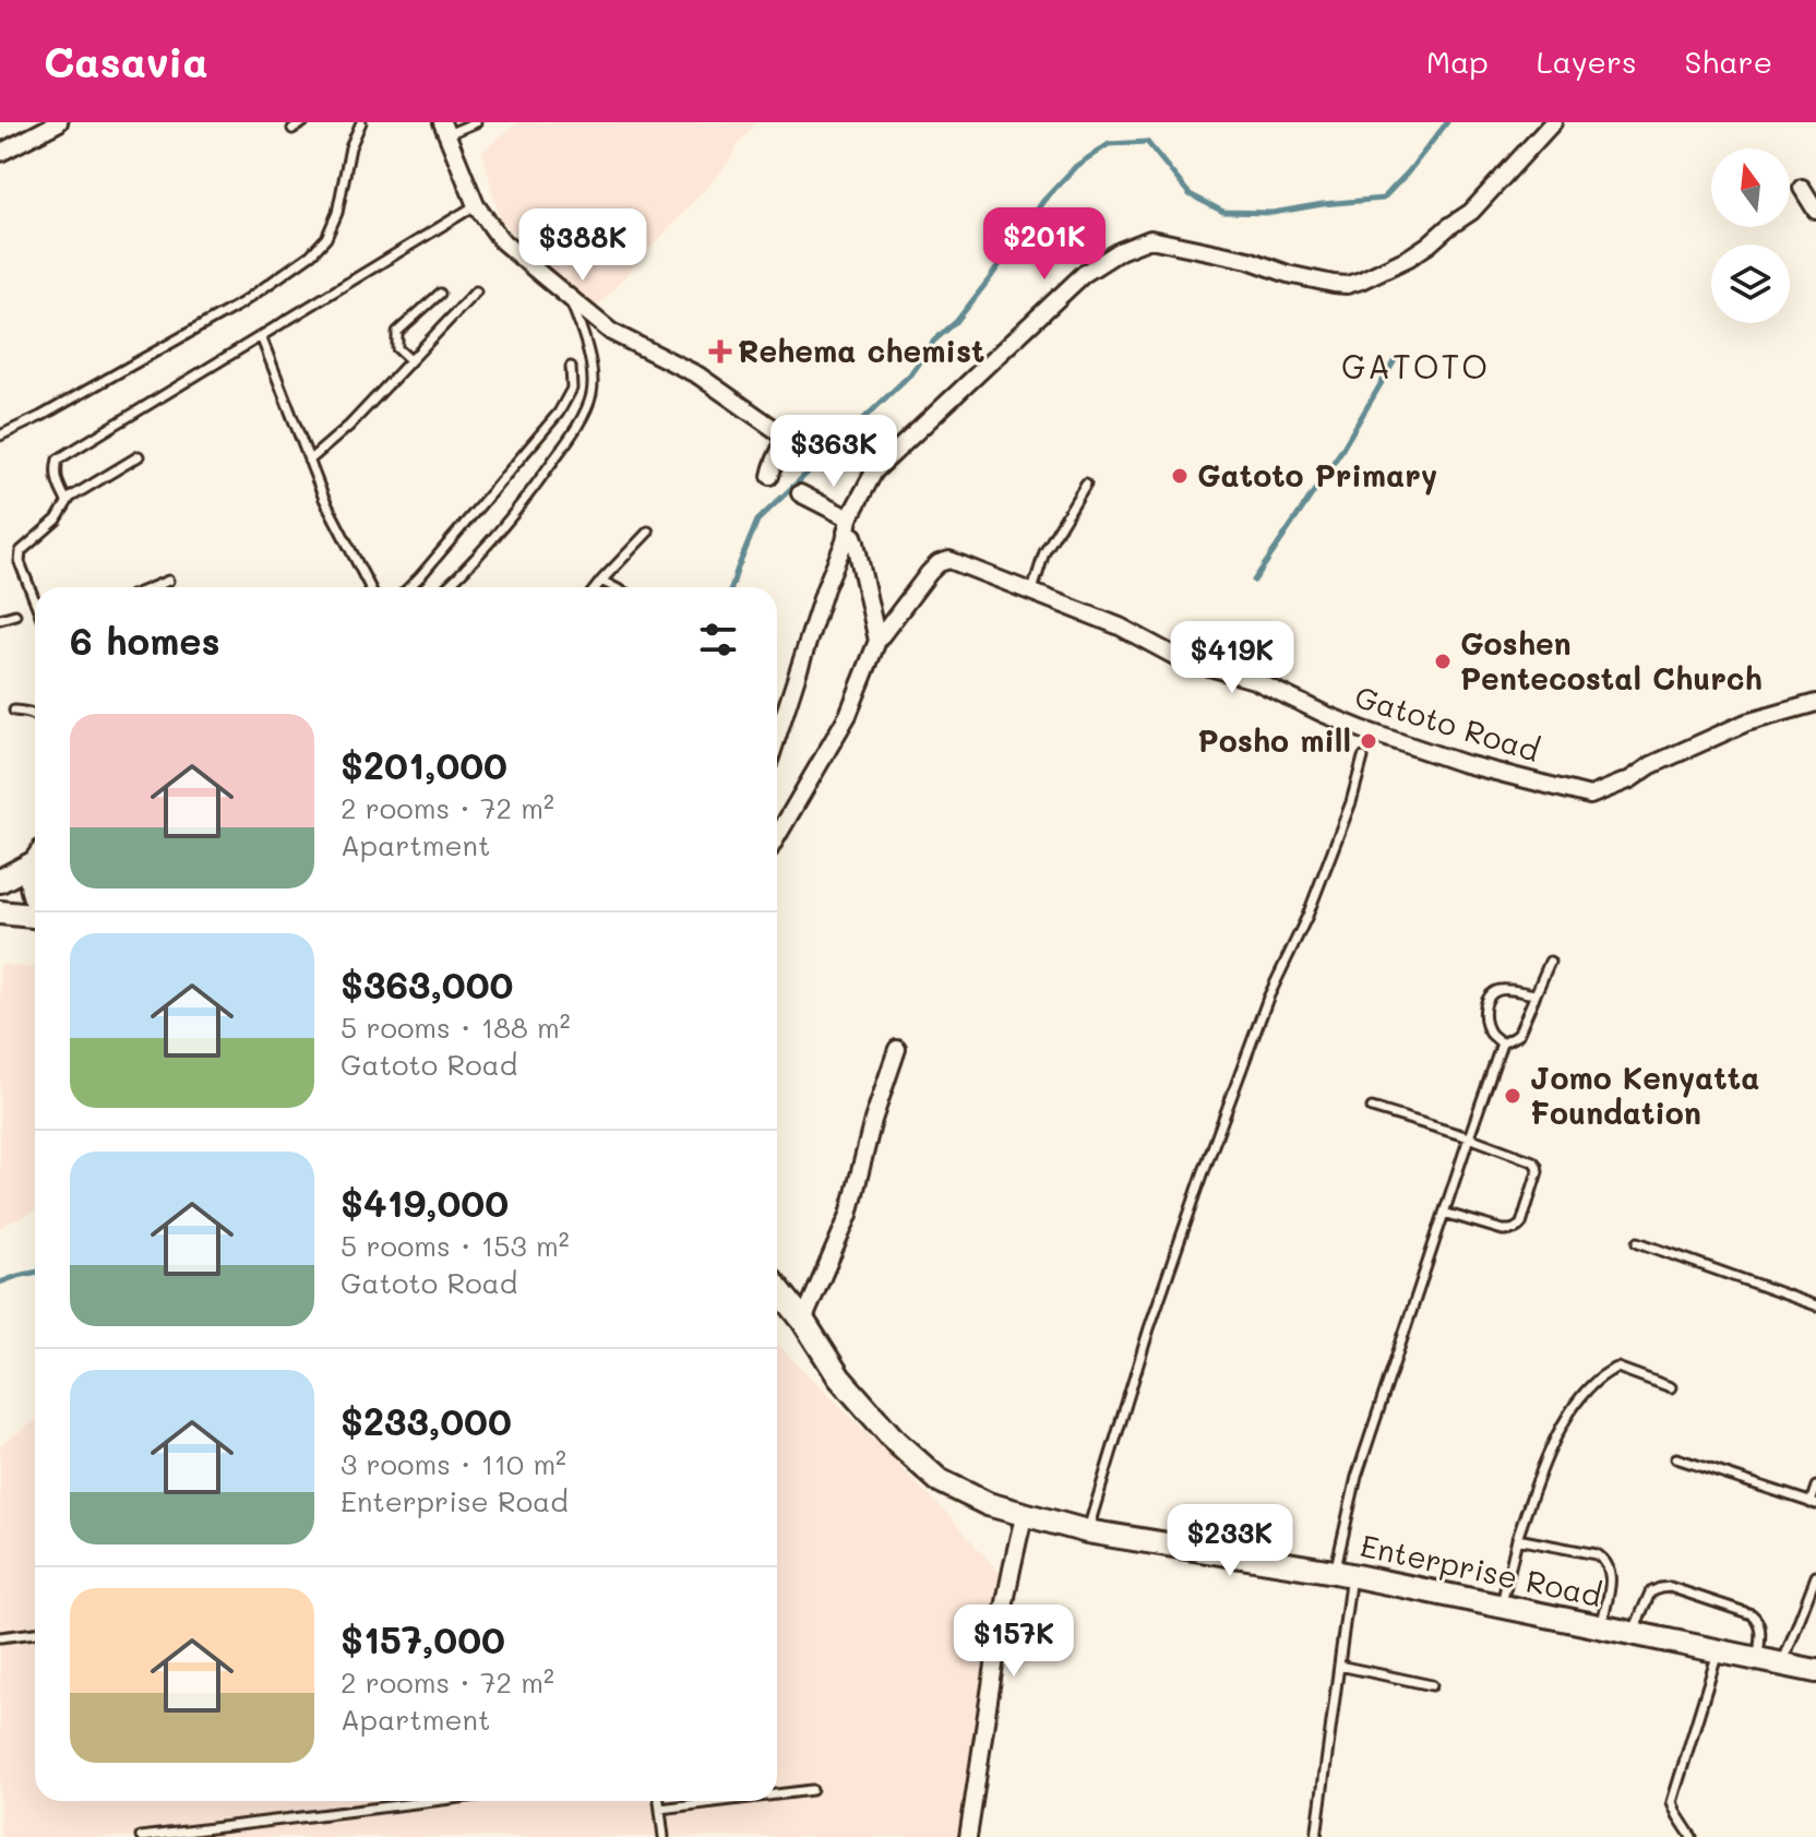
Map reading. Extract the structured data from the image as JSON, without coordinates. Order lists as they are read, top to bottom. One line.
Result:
{"streets":{"main road":["Enterprise Road"],"street":["Gatoto Road"]},"districts":["GATOTO"],"places":{"health":["Rehema chemist"],"other":["Gatoto Primary","Goshen Pentecostal Church","Posho mill","Jomo Kenyatta Foundation"]},"north":"top","page":{"header":"Casavia","nav":["Map","Layers","Share"],"price":["$201K","$388K","$363K","$419K","$233K","$157K"],"heading":"6 homes","list":[{"name":"$201,000","note":"2 rooms · 72 m² · Apartment"},{"name":"$363,000","note":"5 rooms · 188 m² · Gatoto Road"},{"name":"$419,000","note":"5 rooms · 153 m² · Gatoto Road"},{"name":"$233,000","note":"3 rooms · 110 m² · Enterprise Road"},{"name":"$157,000","note":"2 rooms · 72 m² · Apartment"}]}}
